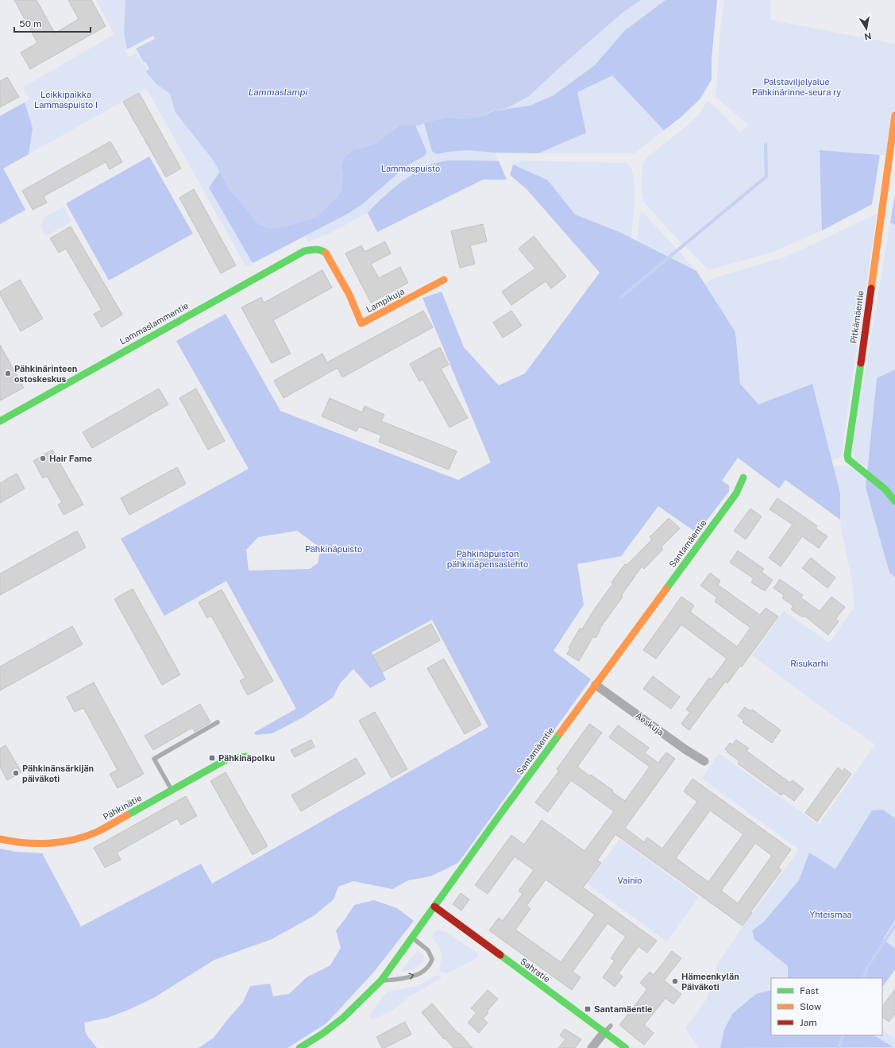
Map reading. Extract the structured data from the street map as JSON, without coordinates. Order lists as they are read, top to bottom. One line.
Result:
{"streets":{"street":["Lampikuja","Pitkämäentie","Lammaslammentie","Santamäentie","Äeskuja","Pähkinätie","Sahratie"]},"crossings":[["Lampikuja","Lammaslammentie"],["Santamäentie","Äeskuja"],["Santamäentie","Sahratie"]],"water":["Lammaslampi"],"parks":["Palstaviljelyalue Pähkinärinne-seura ry","Leikkipaikka Lammaspuisto I","Lammaspuisto","Pähkinäpuisto","Pähkinäpuiston pähkinäpensaslehto","Risukarhi","Vainio","Yhteismaa"],"places":{"other":["Pähkinärinteen ostoskeskus","Hair Fame","Pähkinänsärkijän päiväkoti","Hämeenkylän Päiväkoti"],"transit":["Pähkinäpolku","Santamäentie"]},"legend":["Fast","Slow","Jam"],"scale_bar":"50 m","north":"bottom"}
